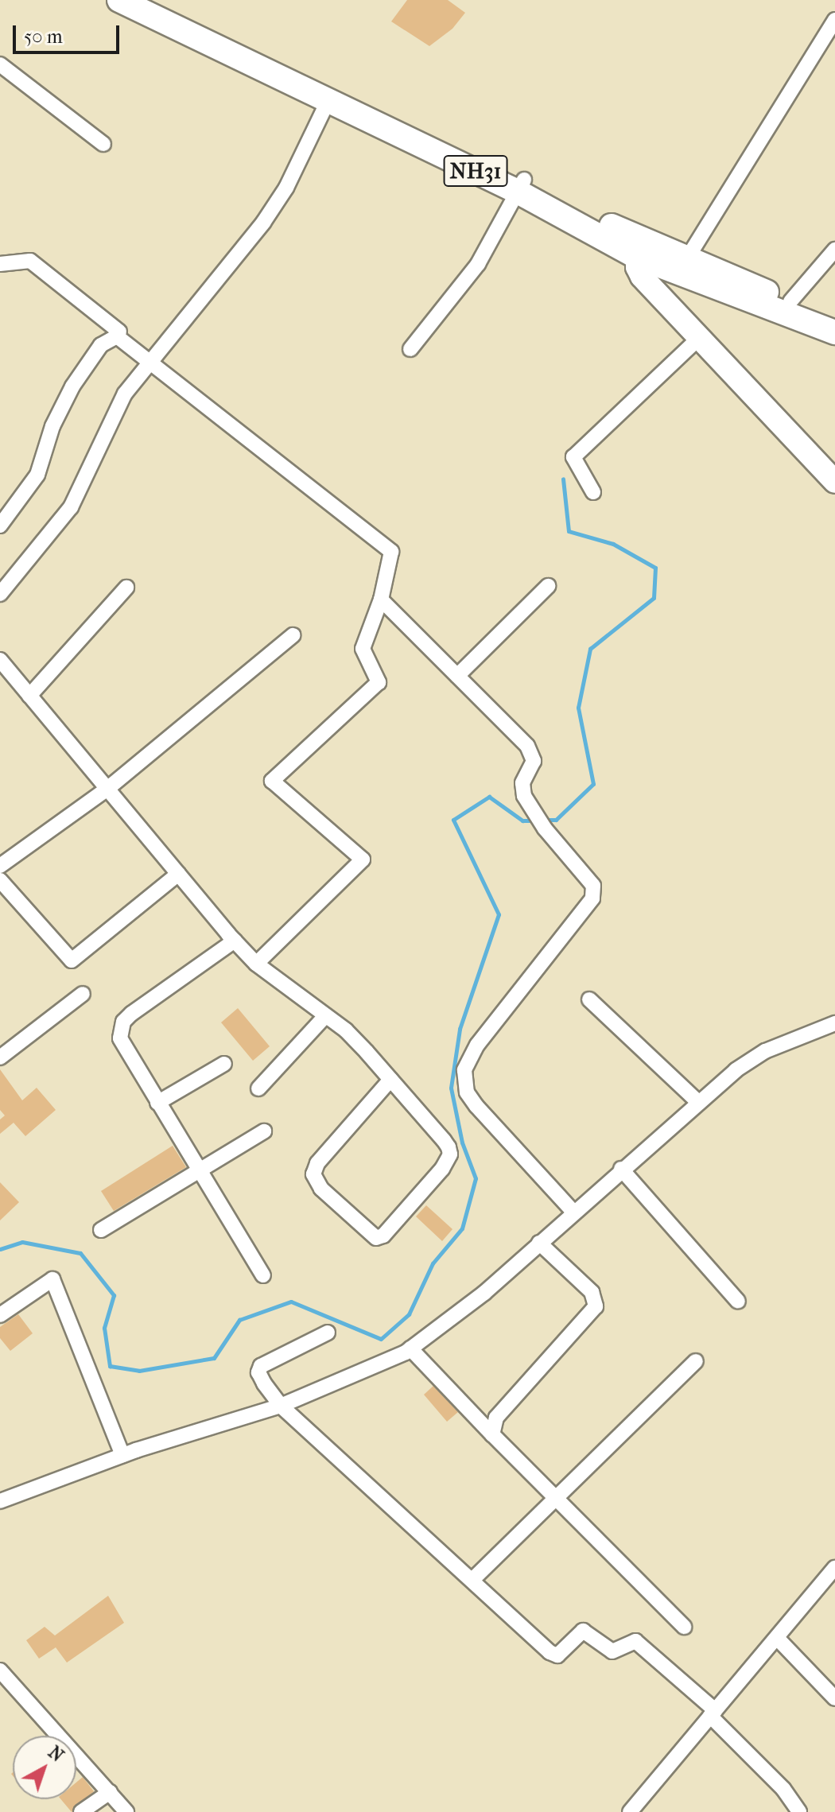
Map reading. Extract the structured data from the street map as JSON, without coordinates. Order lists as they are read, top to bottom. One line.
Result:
{"streets":{"highway":["NH31"]},"scale_bar":"50 m","north":"top right"}
